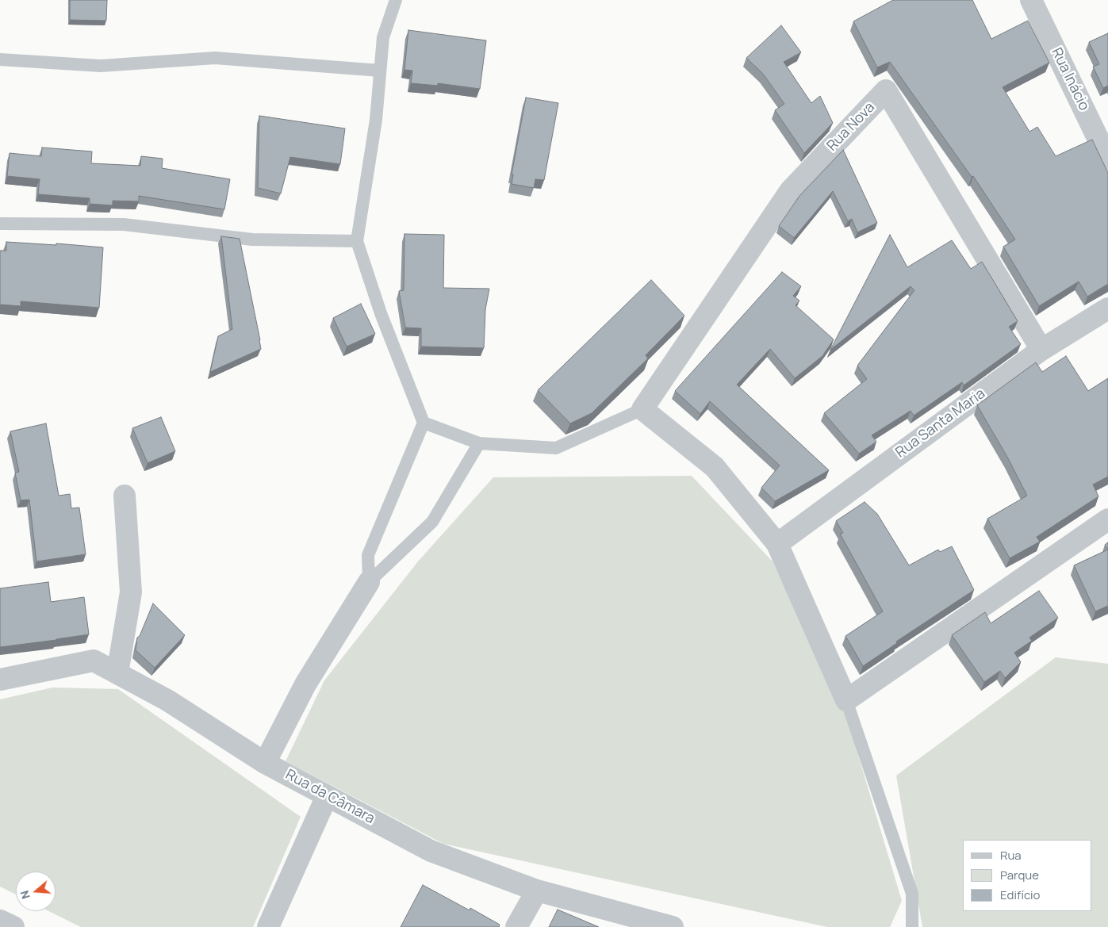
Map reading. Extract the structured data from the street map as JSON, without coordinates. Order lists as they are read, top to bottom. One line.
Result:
{"streets":{"street":["Rua Inácio","Rua Nova","Rua Santa Maria","Rua da Câmara"]},"crossings":[["Rua Nova","Rua Santa Maria"]],"legend":["Rua","Parque","Edifício"],"north":"left"}
